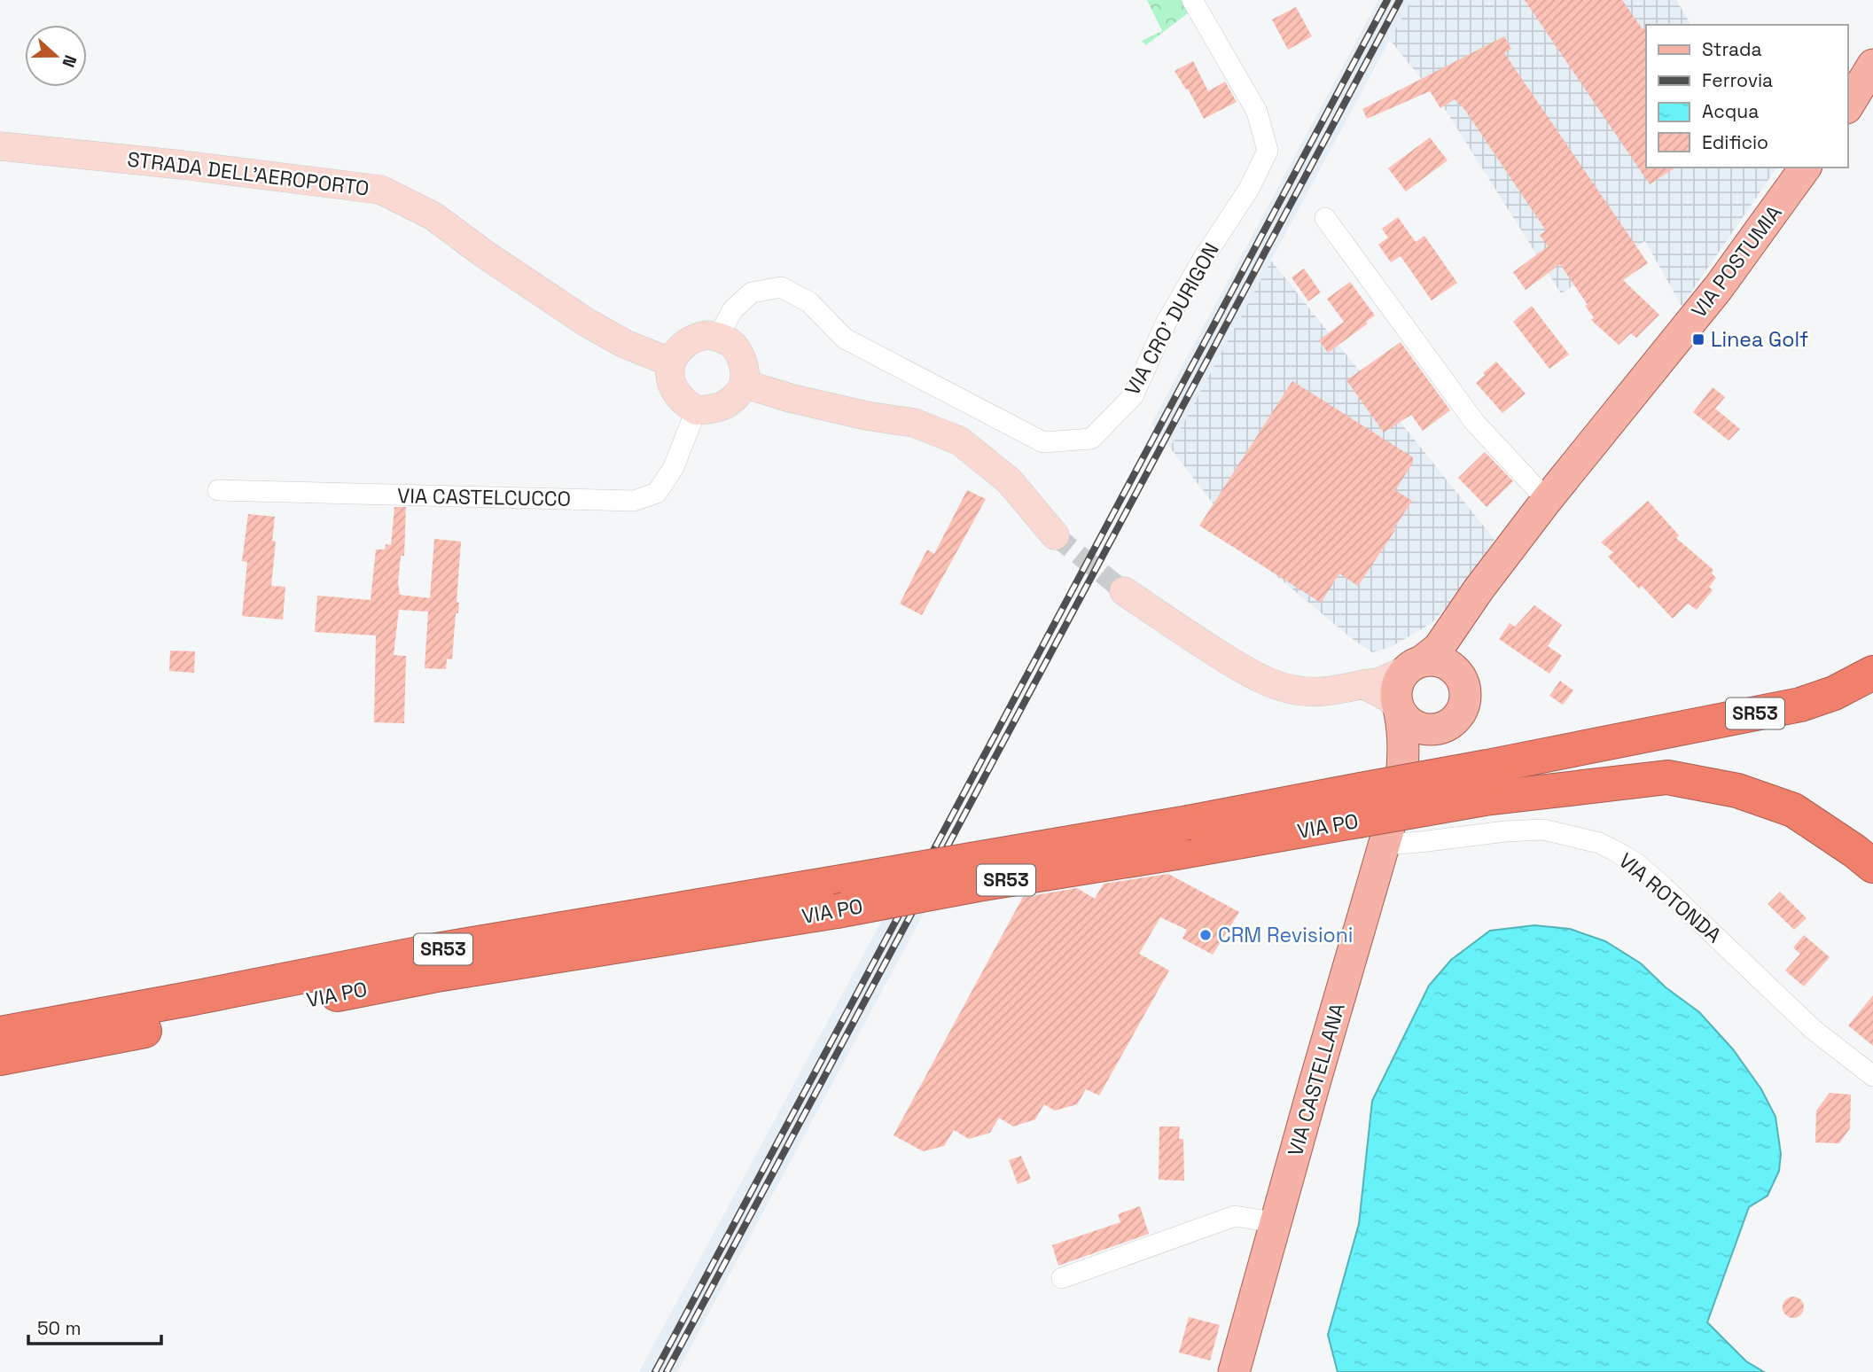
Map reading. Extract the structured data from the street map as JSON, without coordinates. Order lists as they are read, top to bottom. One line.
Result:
{"streets":{"highway":["SR53","VIA PO"],"main road":["VIA POSTUMIA","VIA CASTELLANA"],"street":["STRADA DELL'AEROPORTO","VIA CRO' DURIGON","VIA CASTELCUCCO","VIA ROTONDA"]},"crossings":[["STRADA DELL'AEROPORTO","VIA CRO' DURIGON"],["STRADA DELL'AEROPORTO","VIA CASTELCUCCO"],["VIA CRO' DURIGON","VIA CASTELCUCCO"],["VIA ROTONDA","VIA CASTELLANA"]],"places":{"transit":["Linea Golf"],"other":["CRM Revisioni"]},"legend":["Strada","Ferrovia","Acqua","Edificio"],"scale_bar":"50 m","north":"right"}
